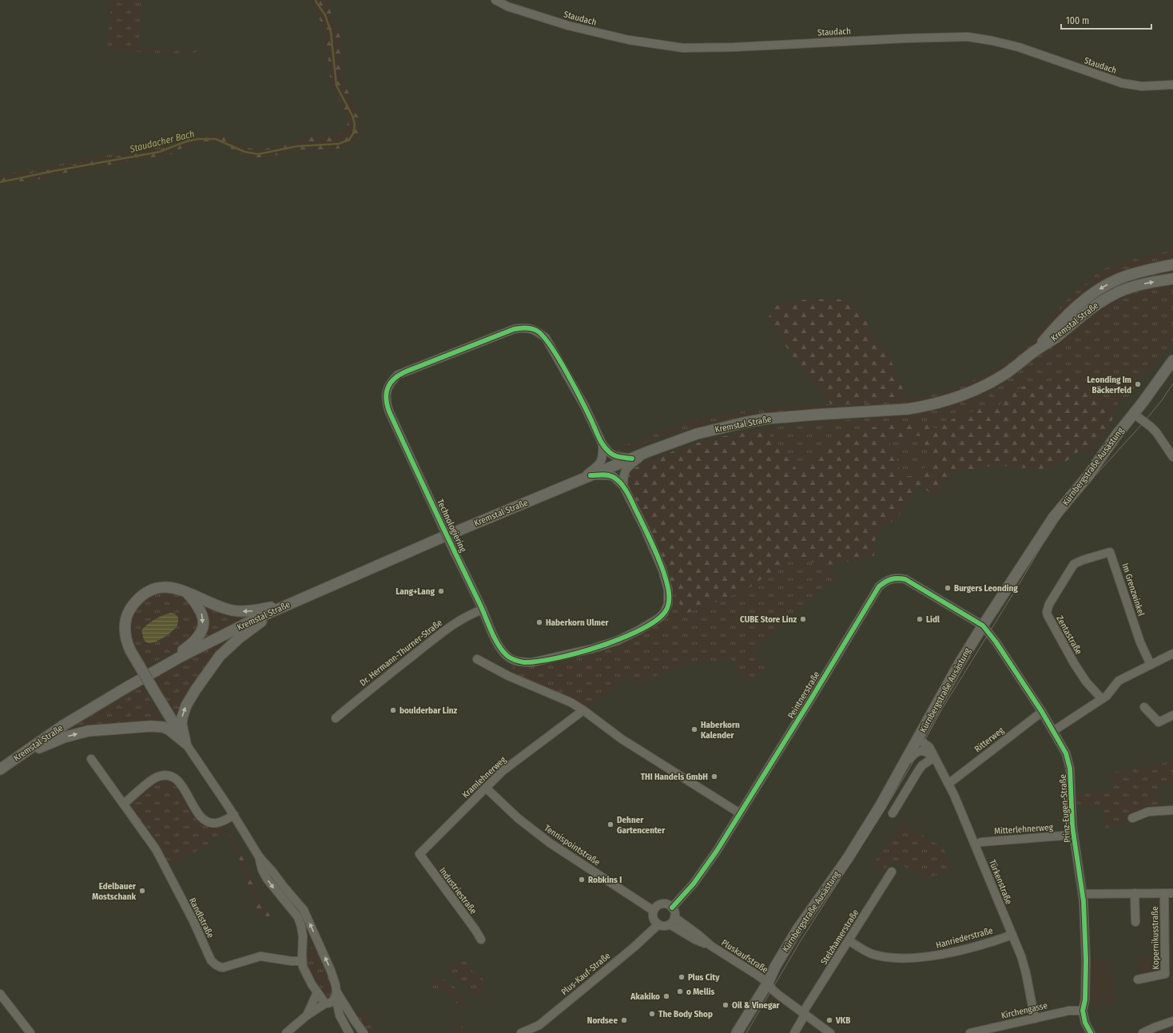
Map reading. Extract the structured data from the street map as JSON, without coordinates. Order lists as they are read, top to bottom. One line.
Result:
{"streets":{"main road":["Kremstal Straße","Kürnbergstraße Ausästung"],"street":["Staudach","Technologiering","Im Grenzwinkel","Zentastraße","Dr. Hermann-Thurner-Straße","Peintnerstraße","Ritterweg","Kramlehnerweg","Prinz-Eugen-Straße","Mitterlehnerweg","Tennispointstraße","Türkenstraße","Industriestraße","Randlstraße","Stelzhamerstraße","Hanriederstraße","Kopernikusstraße","Pluskaufstraße","Plus-Kauf-Straße","Kirchengasse"]},"crossings":[["Kremstal Straße","Technologiering"],["Kürnbergstraße Ausästung","Peintnerstraße"],["Kürnbergstraße Ausästung","Prinz-Eugen-Straße"],["Kürnbergstraße Ausästung","Türkenstraße"],["Kürnbergstraße Ausästung","Pluskaufstraße"],["Technologiering","Dr. Hermann-Thurner-Straße"],["Im Grenzwinkel","Zentastraße"],["Peintnerstraße","Prinz-Eugen-Straße"],["Peintnerstraße","Tennispointstraße"],["Peintnerstraße","Plus-Kauf-Straße"],["Ritterweg","Prinz-Eugen-Straße"],["Ritterweg","Türkenstraße"],["Kramlehnerweg","Tennispointstraße"],["Kramlehnerweg","Industriestraße"],["Prinz-Eugen-Straße","Mitterlehnerweg"],["Prinz-Eugen-Straße","Kirchengasse"],["Mitterlehnerweg","Türkenstraße"],["Tennispointstraße","Plus-Kauf-Straße"],["Türkenstraße","Hanriederstraße"],["Türkenstraße","Kirchengasse"],["Stelzhamerstraße","Hanriederstraße"],["Stelzhamerstraße","Pluskaufstraße"]],"water":["Staudacher Bach"],"places":["Leonding Im Bäckerfeld","Burgers Leonding","Lang+Lang","CUBE Store Linz","Lidl","Haberkorn Ulmer","boulderbar Linz","Haberkorn Kalender","THI Handels GmbH","Dehner Gartencenter","Robkins I","Edelbauer Mostschank","Plus City","o Mellis","Akakiko","Oil & Vinegar","The Body Shop","Nordsee","VKB"],"scale_bar":"100 m"}
